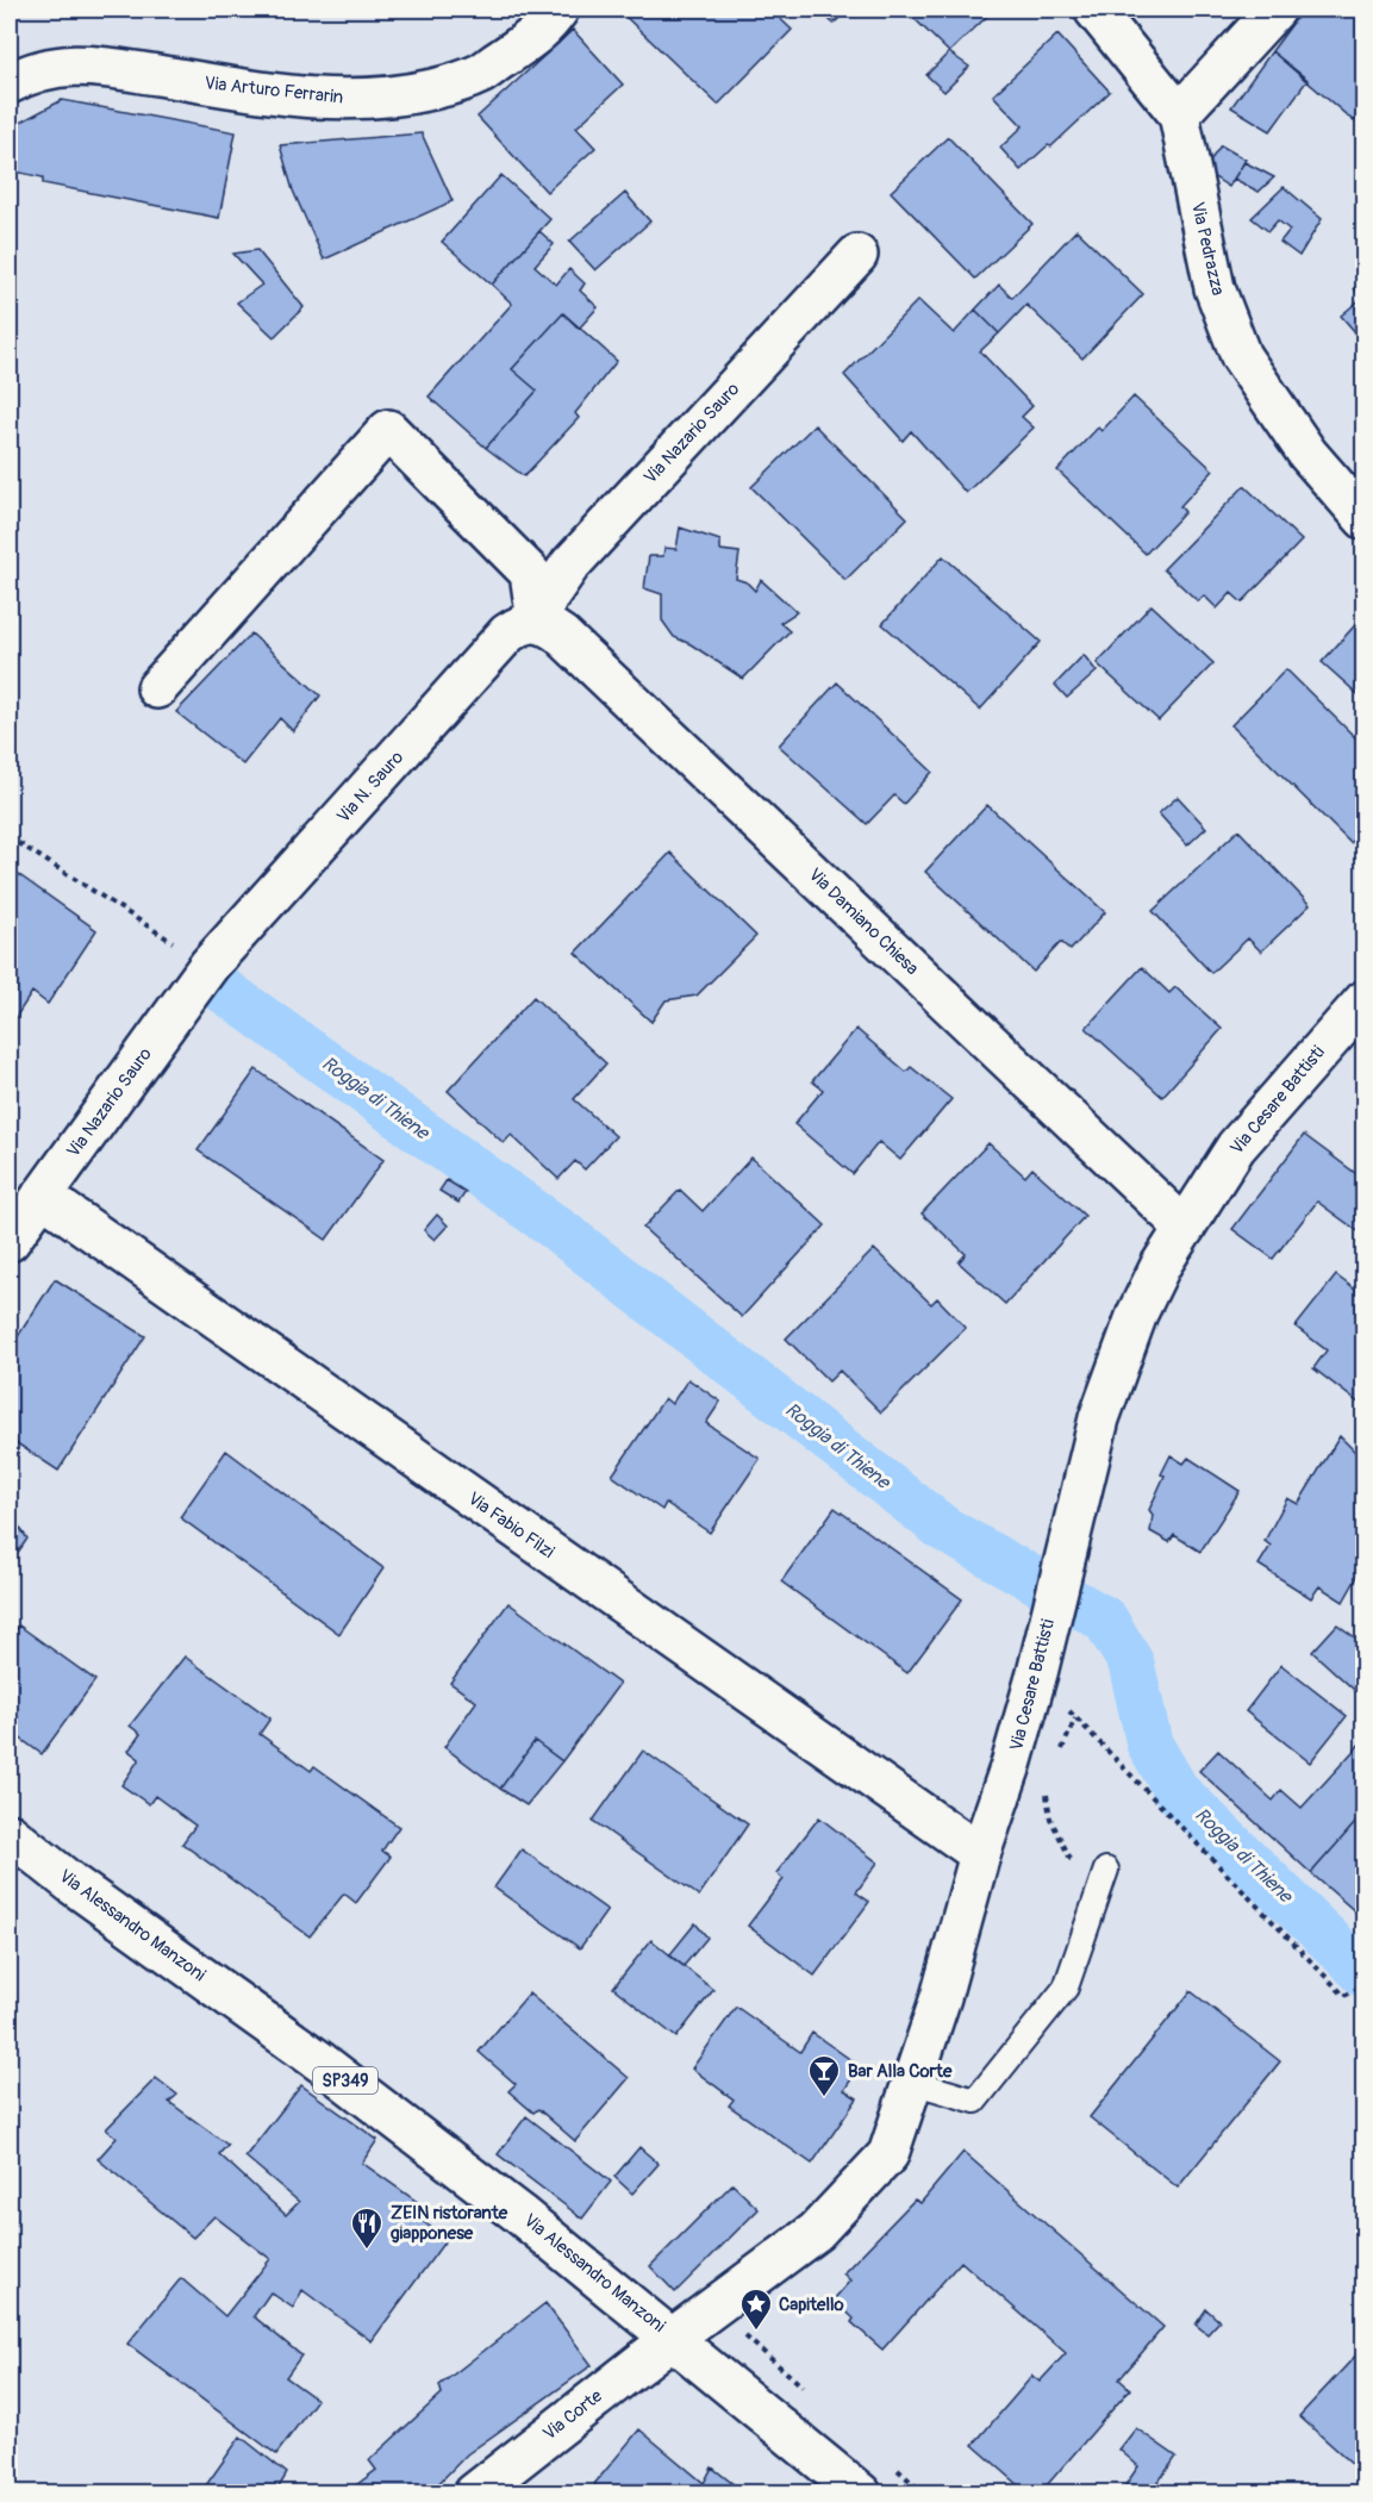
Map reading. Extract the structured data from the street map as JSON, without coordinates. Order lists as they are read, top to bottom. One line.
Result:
{"streets":{"street":["Via Arturo Ferrarin","Via Pedrazza","Via Nazario Sauro","Via N. Sauro","Via Damiano Chiesa","Via Cesare Battisti","Via Fabio Filzi","Via Alessandro Manzoni","SP349","Via Corte"]},"crossings":[["Via Nazario Sauro","Via N. Sauro"],["Via Nazario Sauro","Via Damiano Chiesa"],["Via Nazario Sauro","Via Fabio Filzi"],["Via N. Sauro","Via Damiano Chiesa"],["Via Damiano Chiesa","Via Cesare Battisti"],["Via Cesare Battisti","Via Fabio Filzi"],["Via Cesare Battisti","Via Alessandro Manzoni"],["Via Cesare Battisti","Via Corte"],["Via Alessandro Manzoni","Via Corte"]],"water":["Roggia di Thiene"],"places":{"bar":["Bar Alla Corte"],"restaurant":["ZEIN ristorante giapponese"],"place":["Capitello"]}}
